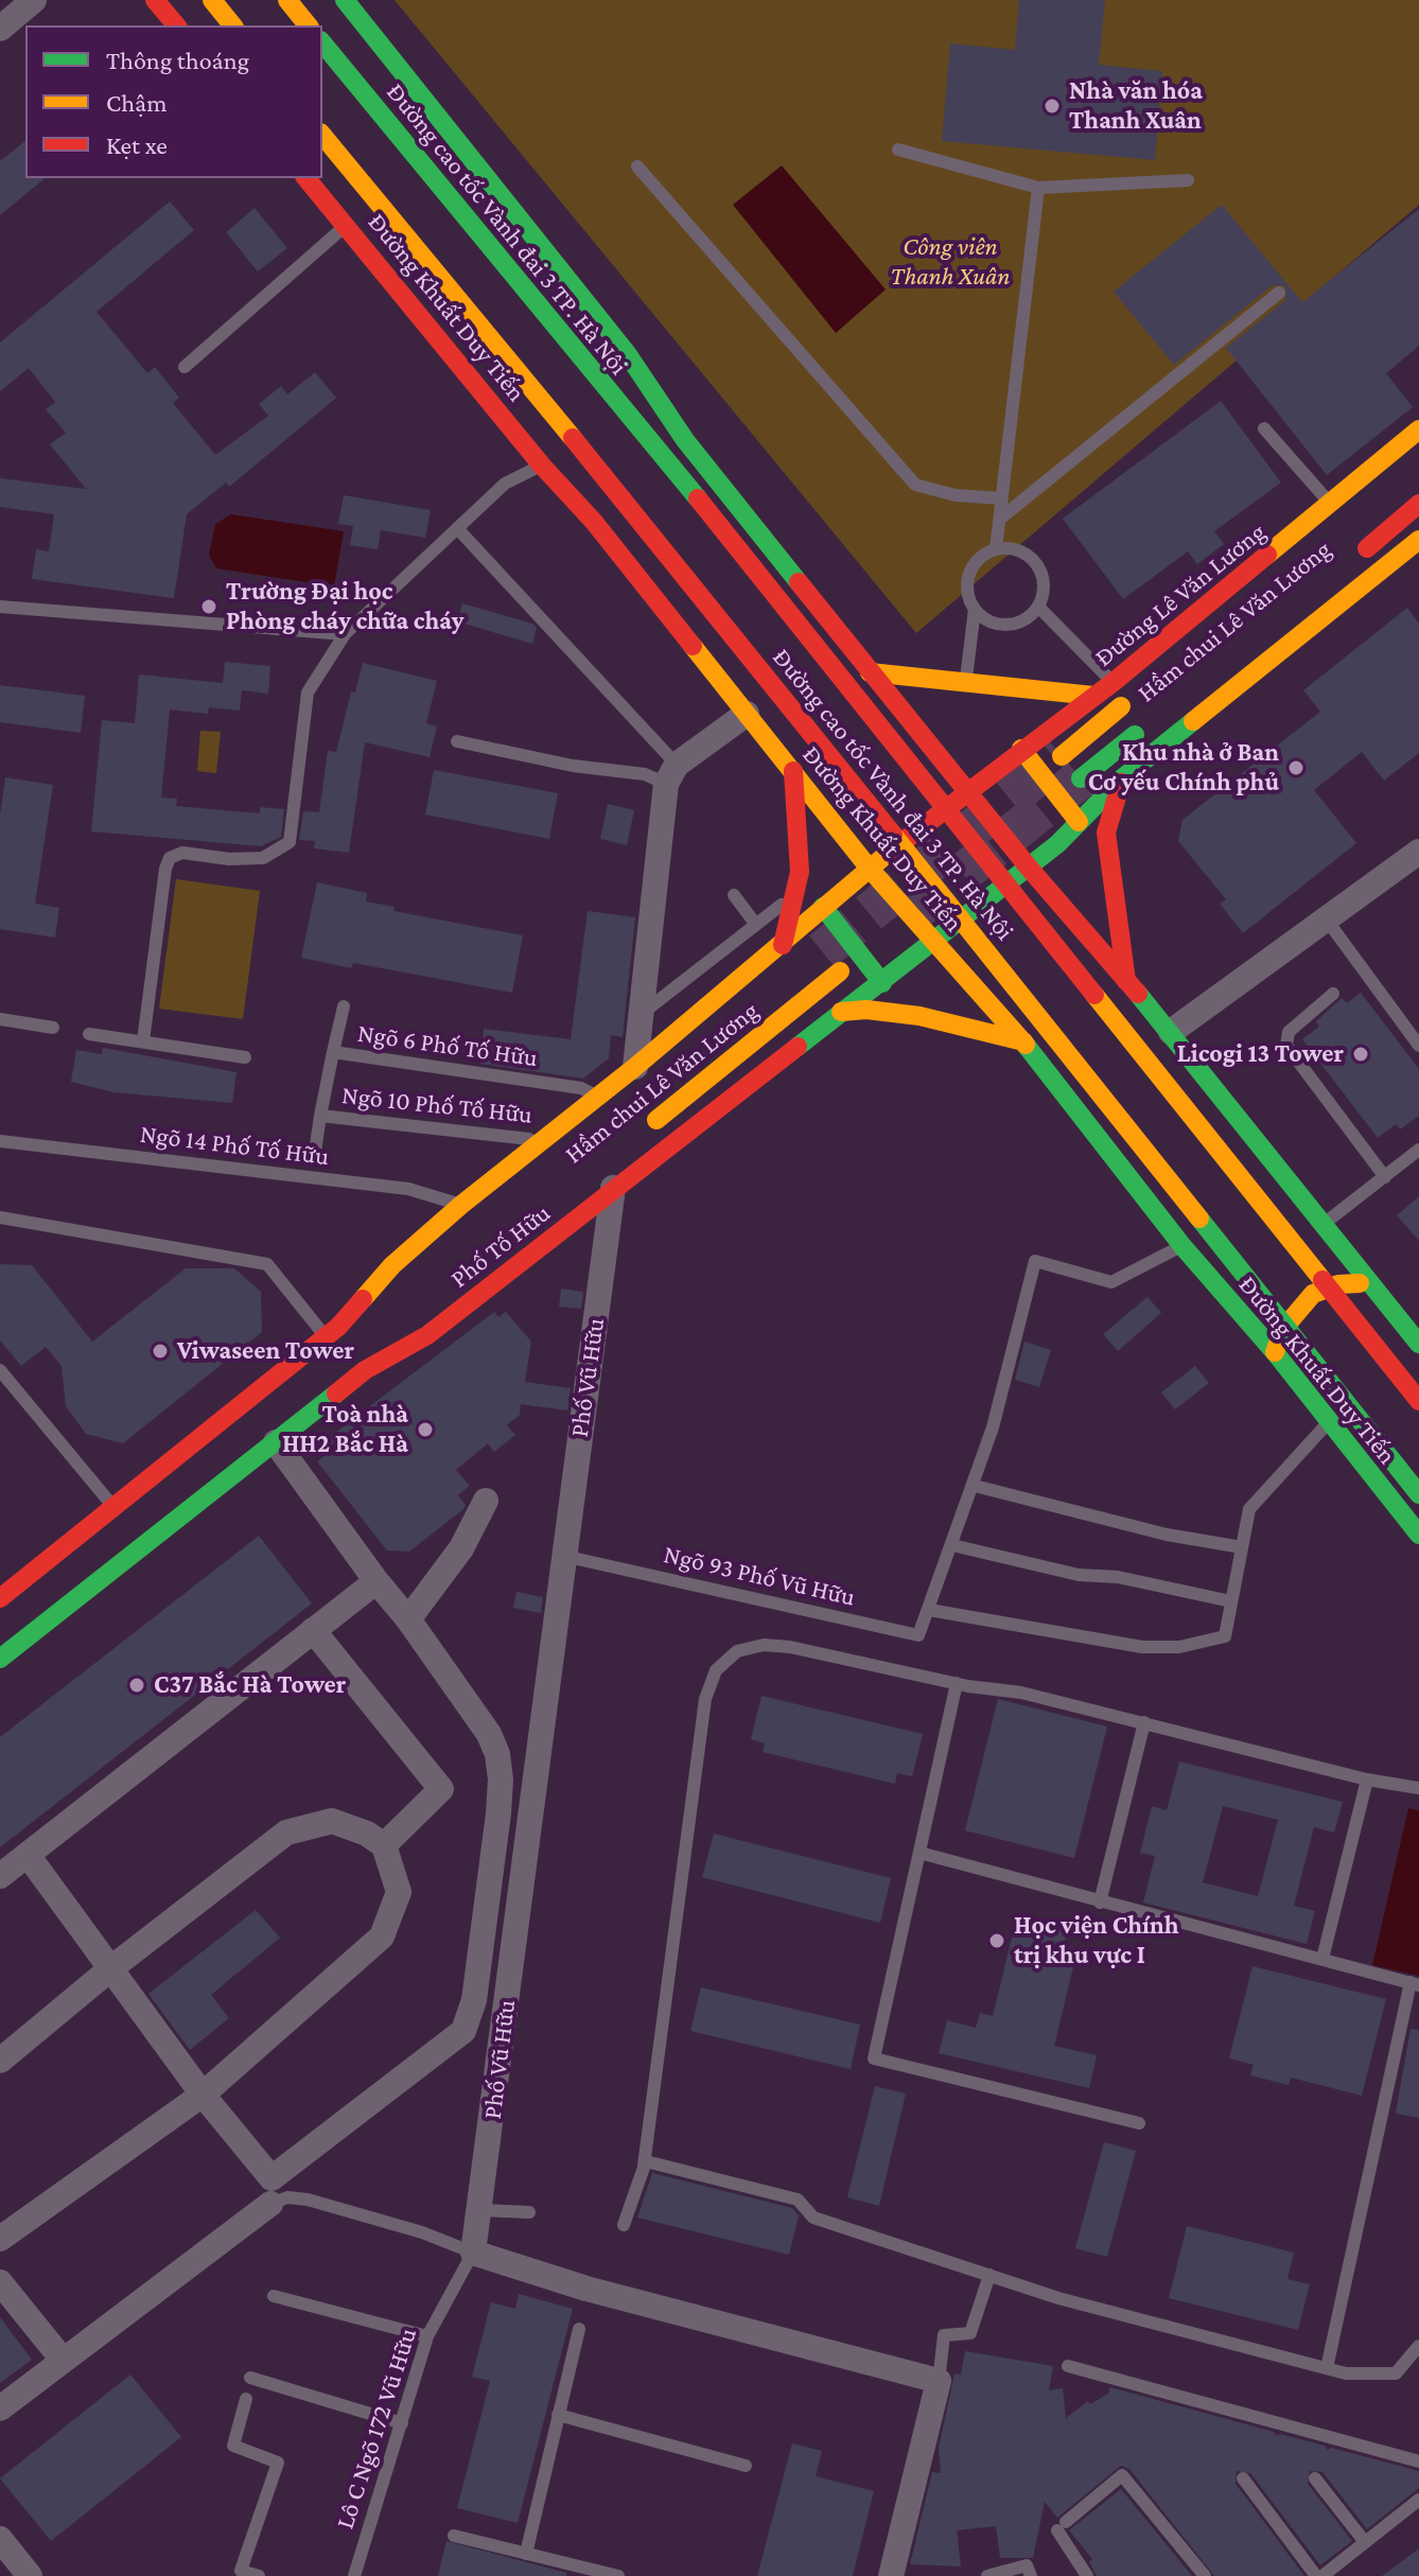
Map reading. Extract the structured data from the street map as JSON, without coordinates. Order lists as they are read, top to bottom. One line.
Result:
{"streets":{"main road":["Đường cao tốc Vành đai 3 TP. Hà Nội","Đường Khuất Duy Tiến","Đường Lê Văn Lương","Hầm chui Lê Văn Lương","Phố Tố Hữu"],"street":["Phố Vũ Hữu"],"lane":["Ngõ 6 Phố Tố Hữu","Ngõ 10 Phố Tố Hữu","Ngõ 14 Phố Tố Hữu","Ngõ 93 Phố Vũ Hữu","Lô C Ngõ 172 Vũ Hữu"]},"crossings":[["Đường Khuất Duy Tiến","Phố Tố Hữu"],["Phố Tố Hữu","Phố Vũ Hữu"],["Phố Vũ Hữu","Ngõ 93 Phố Vũ Hữu"],["Phố Vũ Hữu","Lô C Ngõ 172 Vũ Hữu"]],"parks":["Công viên Thanh Xuân"],"places":["Nhà văn hóa Thanh Xuân","Trường Đại học Phòng cháy chữa cháy","Khu nhà ở Ban Cơ yếu Chính phủ","Licogi 13 Tower","Viwaseen Tower","Toà nhà HH2 Bắc Hà","C37 Bắc Hà Tower","Học viện Chính trị khu vực I"],"legend":["Thông thoáng","Chậm","Kẹt xe"]}
